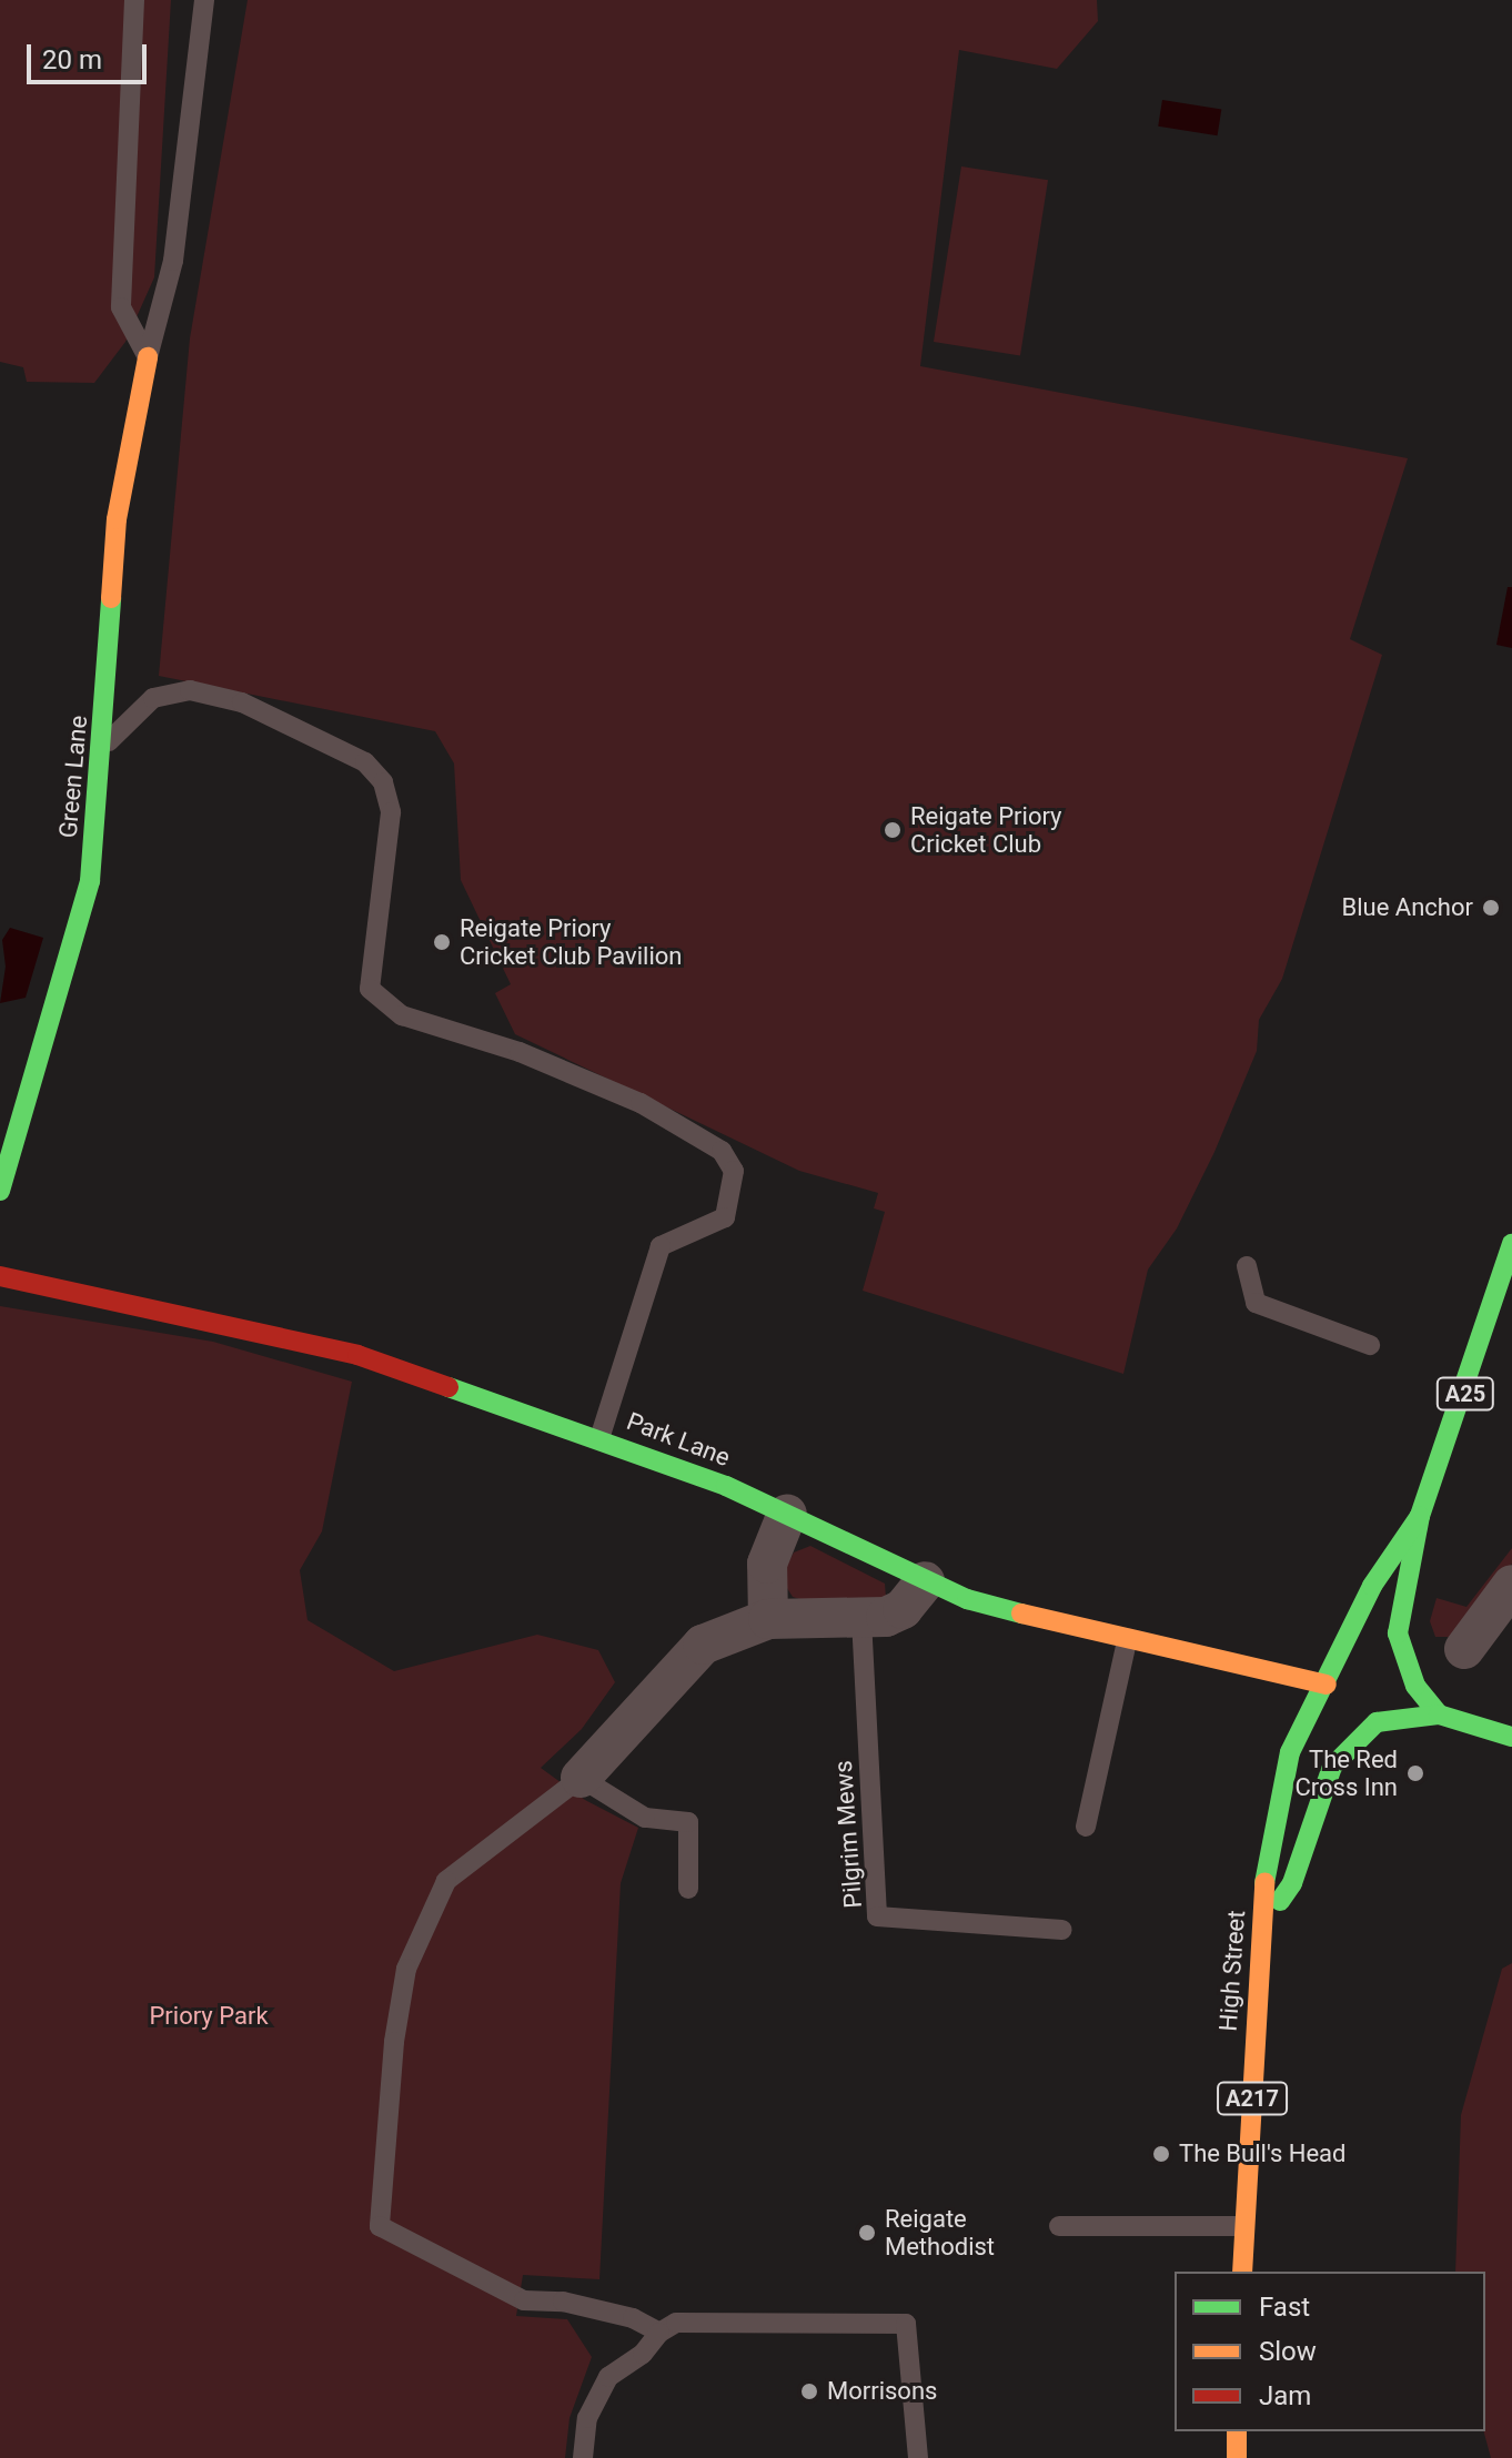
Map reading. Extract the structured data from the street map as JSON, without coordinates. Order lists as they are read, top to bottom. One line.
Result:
{"streets":{"street":["Green Lane","A25","Park Lane","High Street","A217"],"lane":["Pilgrim Mews"]},"crossings":[["A25","Park Lane"],["A25","High Street"],["Park Lane","High Street"]],"parks":["Priory Park"],"places":["Reigate Priory Cricket Club","Blue Anchor","Reigate Priory Cricket Club Pavilion","The Red Cross Inn","The Bull's Head","Reigate Methodist","Morrisons"],"legend":["Fast","Slow","Jam"],"scale_bar":"20 m"}
